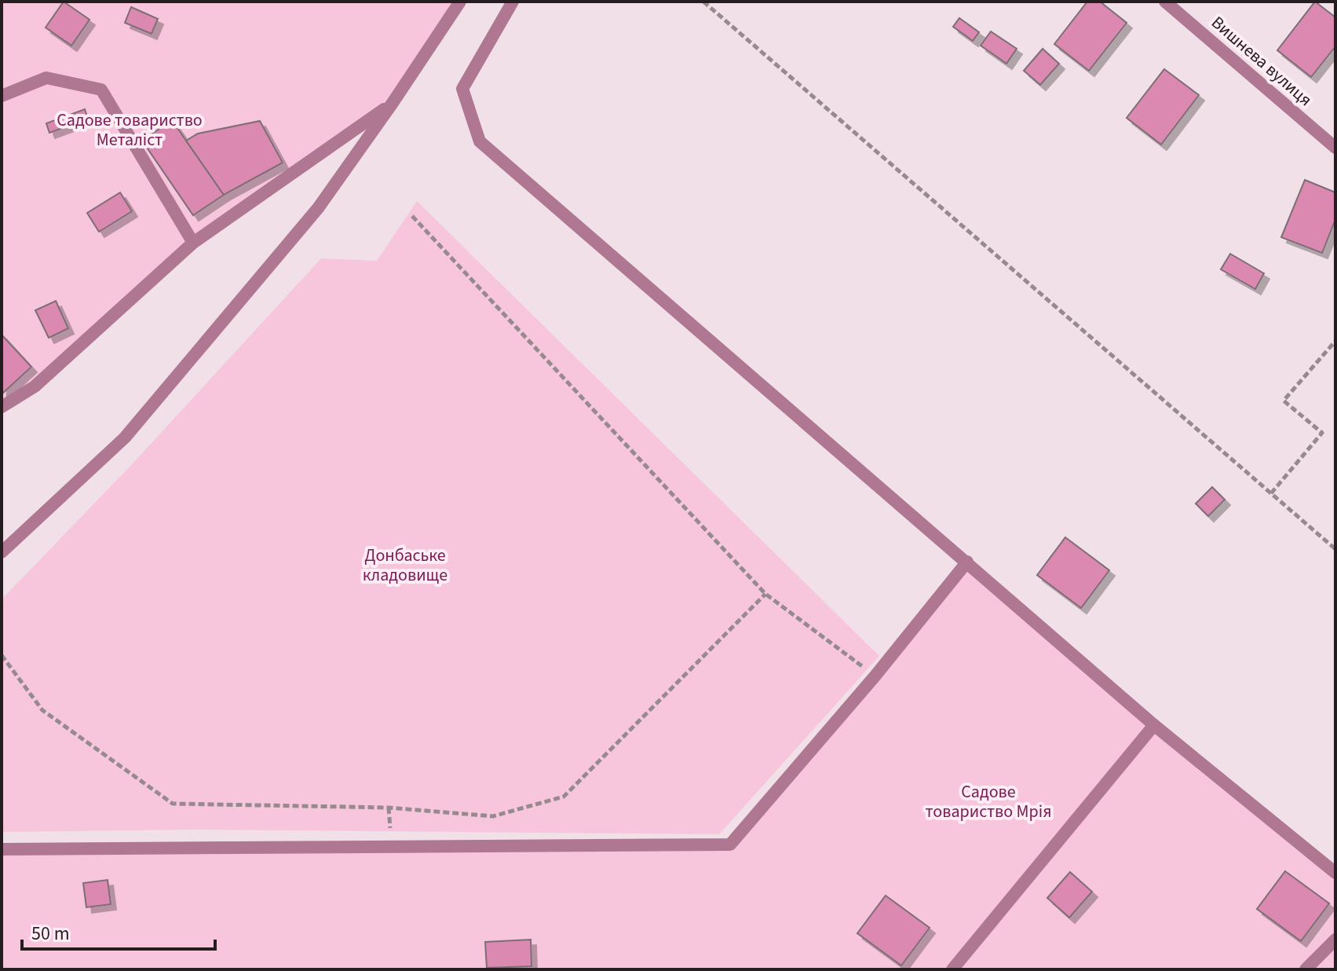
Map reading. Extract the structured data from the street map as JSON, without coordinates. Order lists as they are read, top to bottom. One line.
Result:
{"streets":{"street":["Вишнева вулиця"]},"parks":["Садове товариство Металіст","Донбаське кладовище","Садове товариство Мрія"],"scale_bar":"50 m"}
